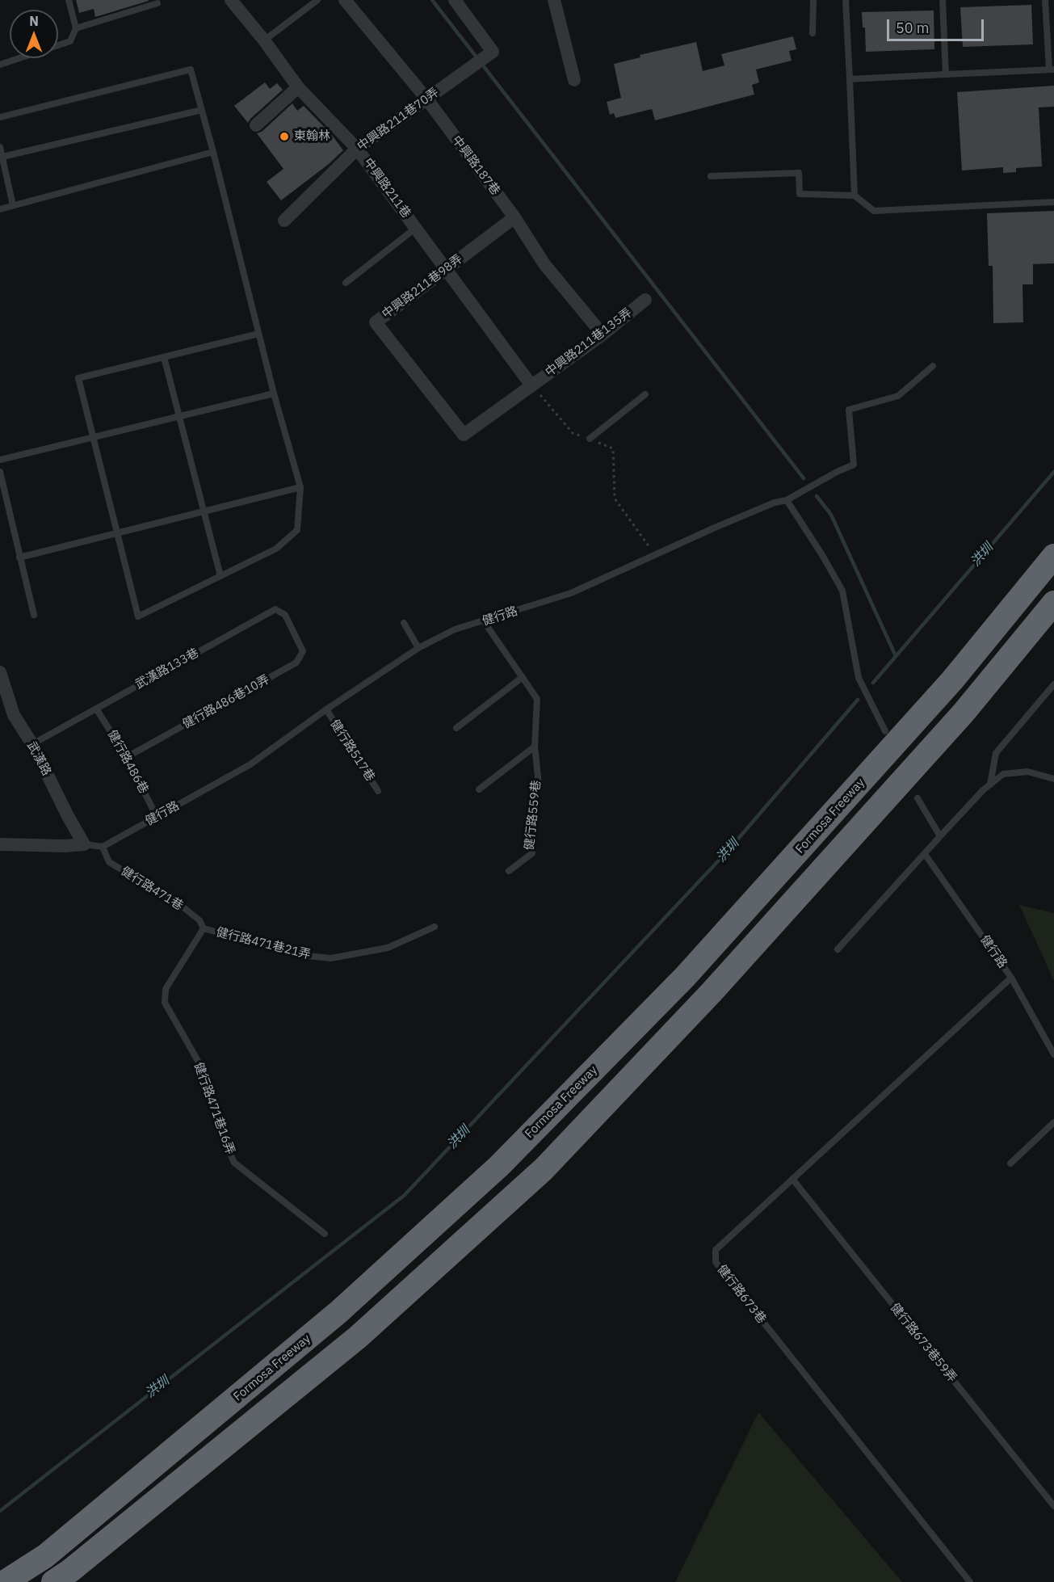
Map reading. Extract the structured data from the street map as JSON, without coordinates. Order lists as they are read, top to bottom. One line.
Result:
{"streets":{"highway":["Formosa Freeway"],"street":["中興路211巷70弄","中興路187巷","中興路211巷","中興路211巷98弄","中興路211巷135弄","武漢路"],"lane":["健行路","武漢路133巷","健行路486巷10弄","健行路517巷","健行路486巷","健行路559巷","健行路471巷","健行路471巷21弄","健行路471巷16弄","健行路673巷","健行路673巷59弄"]},"crossings":[["中興路211巷70弄","中興路187巷"],["中興路211巷70弄","中興路211巷"],["中興路187巷","中興路211巷98弄"],["中興路187巷","中興路211巷135弄"],["中興路211巷","中興路211巷98弄"],["中興路211巷","中興路211巷135弄"],["中興路211巷98弄","中興路211巷135弄"],["健行路","健行路517巷"],["健行路","健行路486巷"],["健行路","健行路559巷"],["健行路","健行路471巷"],["健行路","健行路673巷"],["武漢路133巷","健行路486巷10弄"],["武漢路133巷","武漢路"],["武漢路133巷","健行路486巷"],["健行路486巷10弄","健行路486巷"],["健行路471巷","健行路471巷21弄"],["健行路471巷","健行路471巷16弄"],["健行路471巷21弄","健行路471巷16弄"],["健行路673巷","健行路673巷59弄"]],"water":["洪圳"],"places":["東翰林"],"scale_bar":"50 m","north":"top"}
